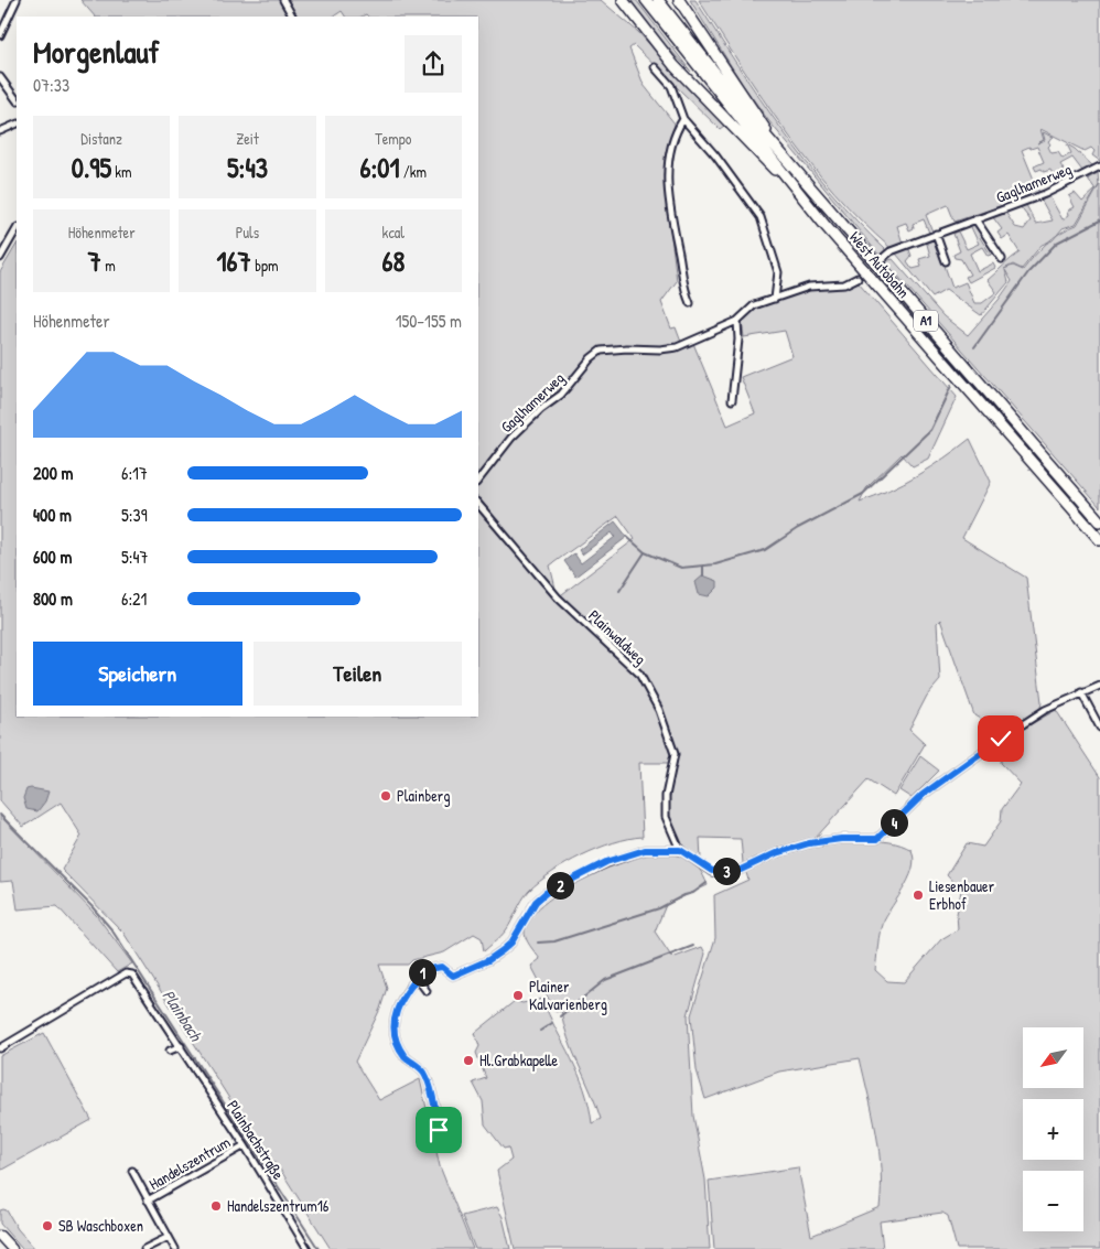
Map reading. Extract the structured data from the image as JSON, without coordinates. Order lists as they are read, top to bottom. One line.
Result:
{"streets":{"highway":["West Autobahn","A1"],"street":["Gaglhamerweg","Plainwaldweg","Plainbachstraße","Handelszentrum"]},"crossings":[["Plainbachstraße","Handelszentrum"]],"water":["Plainbach"],"places":["Plainberg","Liesenbauer Erbhof","Plainer Kalvarienberg","Hl.Grabkapelle","Handelszentrum16","SB Waschboxen"],"north":"bottom left","page":{"heading":["Morgenlauf","07:33"],"stats":[["Distanz","0.95 km"],["Zeit","5:43"],["Tempo","6:01 /km"],["Höhenmeter","7 m"],["Puls","167 bpm"],["kcal","68"]],"chart":["Höhenmeter","150–155 m"],"list":[{"name":"200 m","note":"6:17"},{"name":"400 m","note":"5:39"},{"name":"600 m","note":"5:47"},{"name":"800 m","note":"6:21"}],"buttons":["Speichern","Teilen"],"pins":["4","3","2","1"],"map_buttons":["+","−"]}}
